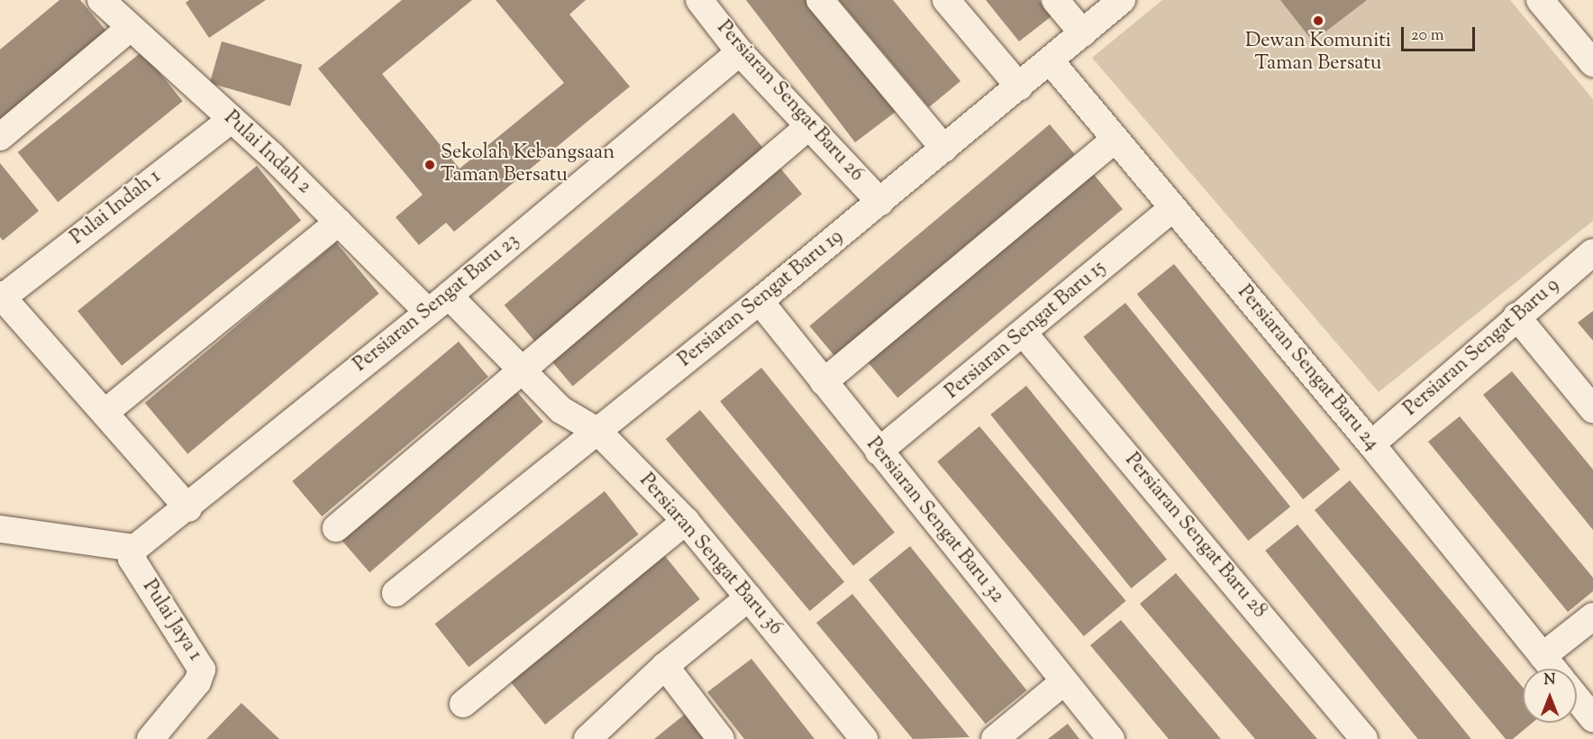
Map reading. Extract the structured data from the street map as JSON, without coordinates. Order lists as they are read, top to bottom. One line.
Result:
{"streets":{"street":["Persiaran Sengat Baru 26","Pulai Indah 2","Pulai Indah 1","Persiaran Sengat Baru 19","Persiaran Sengat Baru 23","Persiaran Sengat Baru 15","Persiaran Sengat Baru 9","Persiaran Sengat Baru 24","Persiaran Sengat Baru 32","Persiaran Sengat Baru 28","Persiaran Sengat Baru 36","Pulai Jaya 1"]},"crossings":[["Persiaran Sengat Baru 26","Persiaran Sengat Baru 19"],["Persiaran Sengat Baru 26","Persiaran Sengat Baru 23"],["Pulai Indah 2","Pulai Indah 1"],["Pulai Indah 2","Persiaran Sengat Baru 23"],["Persiaran Sengat Baru 19","Persiaran Sengat Baru 24"],["Persiaran Sengat Baru 19","Persiaran Sengat Baru 32"],["Persiaran Sengat Baru 19","Persiaran Sengat Baru 36"],["Persiaran Sengat Baru 23","Persiaran Sengat Baru 36"],["Persiaran Sengat Baru 23","Pulai Jaya 1"],["Persiaran Sengat Baru 15","Persiaran Sengat Baru 24"],["Persiaran Sengat Baru 15","Persiaran Sengat Baru 32"],["Persiaran Sengat Baru 15","Persiaran Sengat Baru 28"],["Persiaran Sengat Baru 9","Persiaran Sengat Baru 24"]],"places":["Dewan Komuniti Taman Bersatu","Sekolah Kebangsaan Taman Bersatu"],"scale_bar":"20 m","north":"top"}
